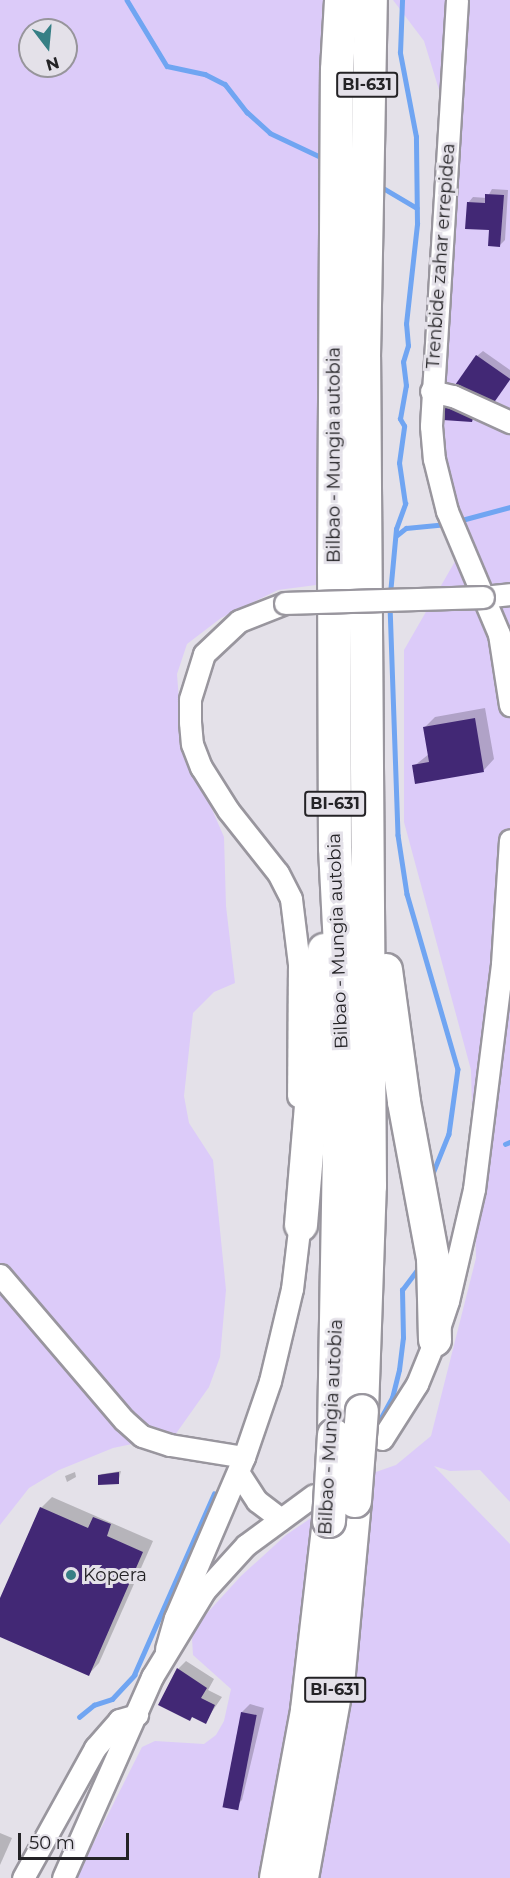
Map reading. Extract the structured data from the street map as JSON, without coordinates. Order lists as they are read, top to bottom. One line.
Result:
{"streets":{"highway":["BI-631","Bilbao - Mungia autobia"],"street":["Trenbide zahar errepidea"]},"places":["Kopera"],"scale_bar":"50 m","north":"bottom"}
